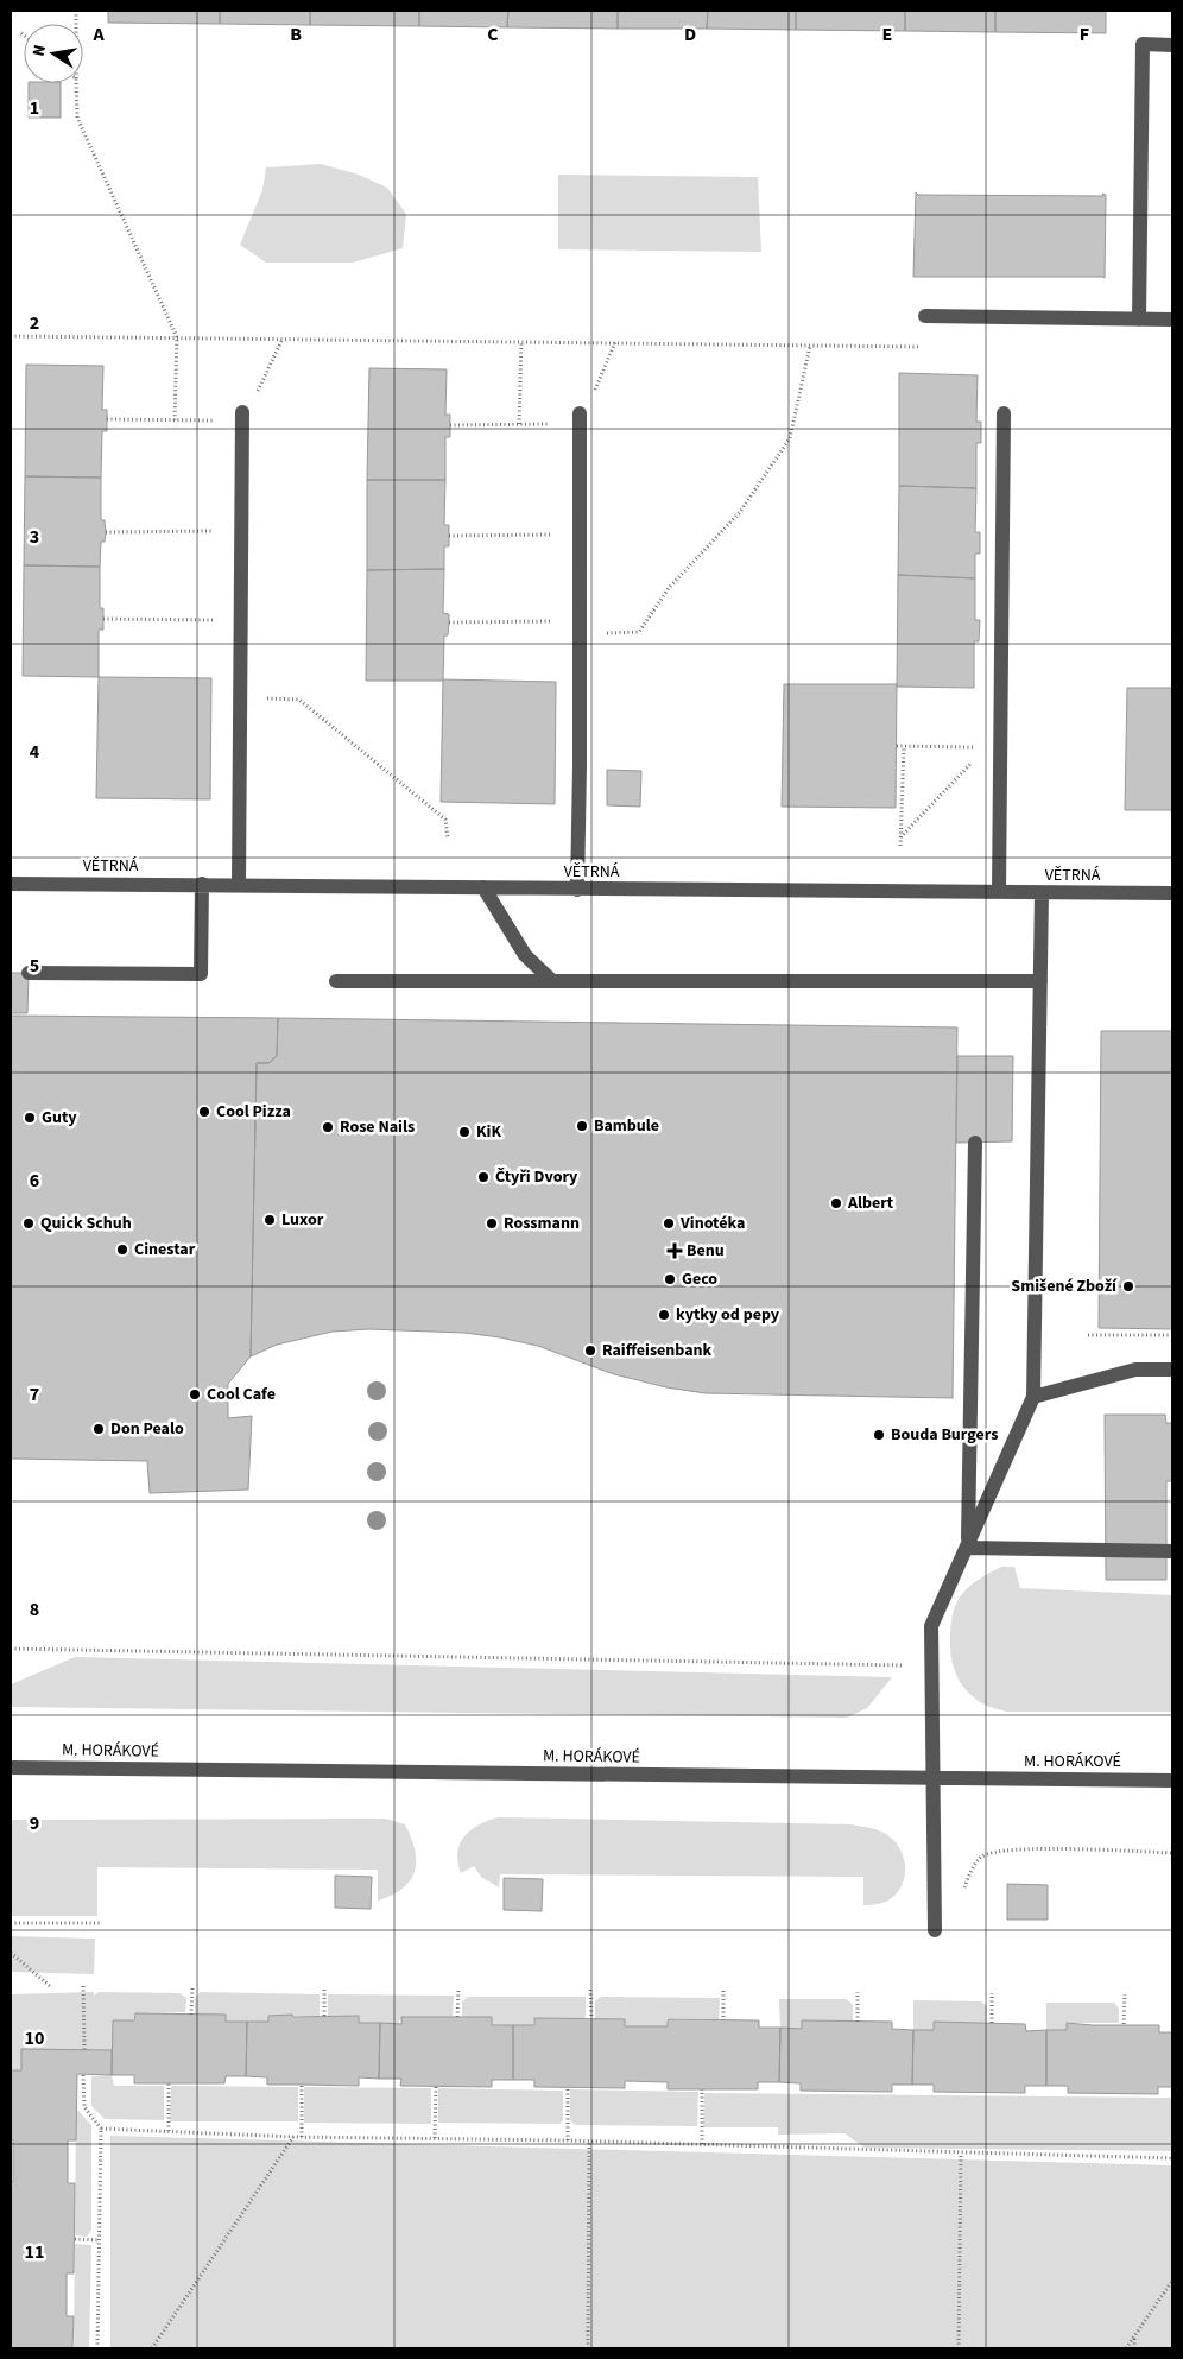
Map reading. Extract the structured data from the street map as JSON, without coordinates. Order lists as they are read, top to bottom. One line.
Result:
{"streets":{"street":["VĚTRNÁ","M. HORÁKOVÉ"]},"places":{"other":["Cool Pizza","Guty","Bambule","Rose Nails","KiK","Čtyři Dvory","Albert","Luxor","Quick Schuh","Rossmann","Vinotéka","Cinestar","Geco","Smišené Zboží","kytky od pepy","Raiffeisenbank","Cool Cafe","Don Pealo","Bouda Burgers"],"health":["Benu"]},"north":"left","grid":{"columns":["A","B","C","D","E","F"],"rows":["1","2","3","4","5","6","7","8","9","10","11"]}}
